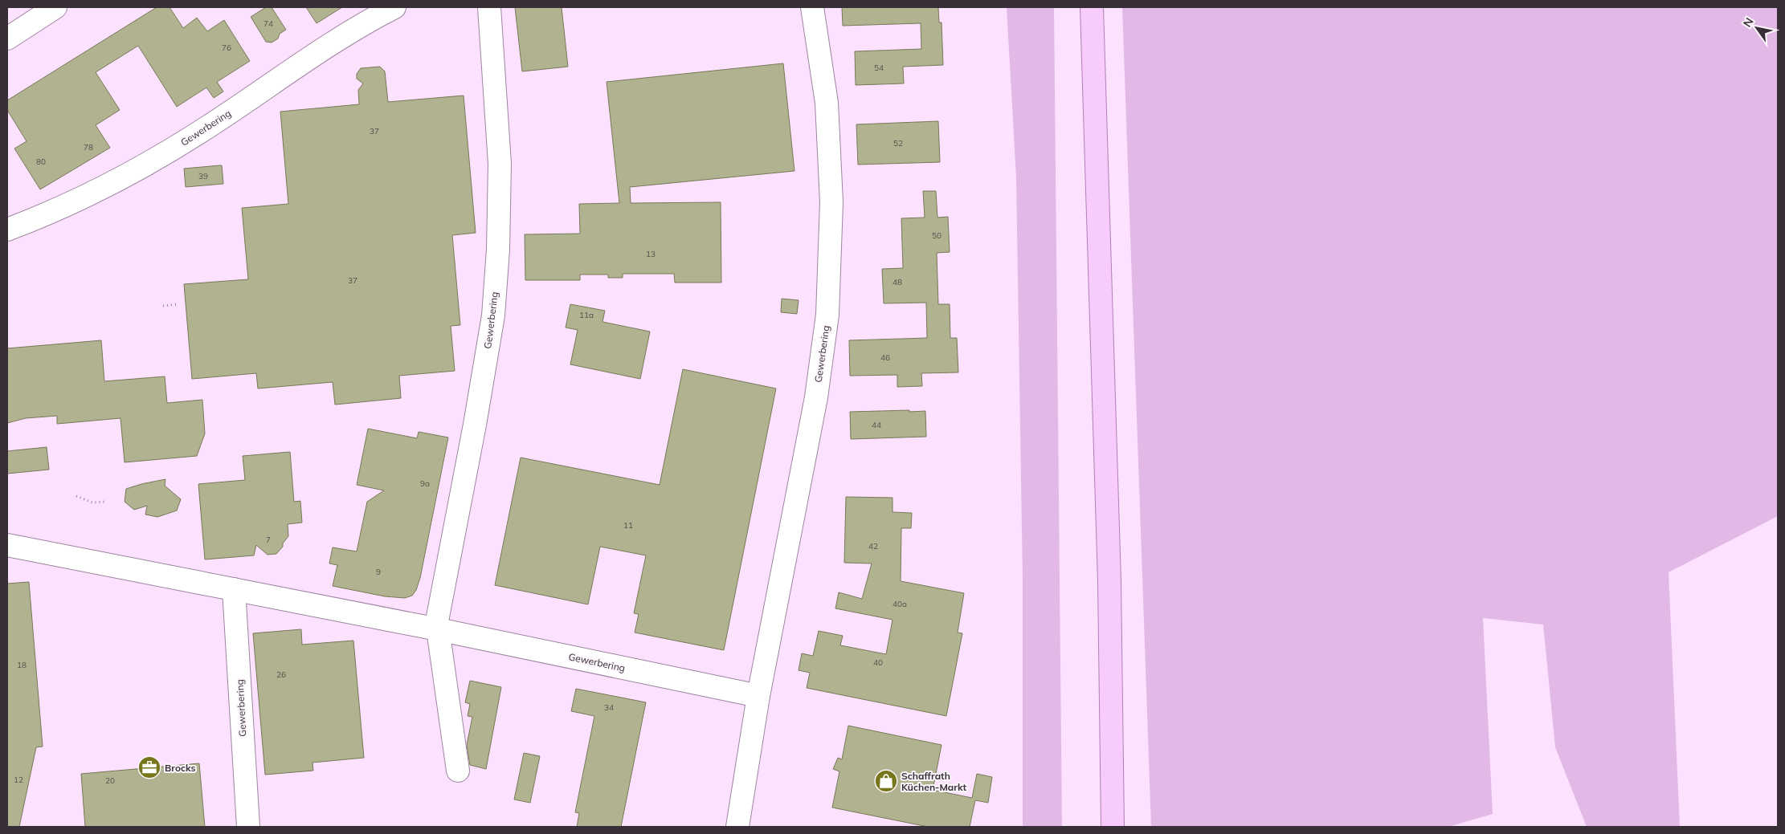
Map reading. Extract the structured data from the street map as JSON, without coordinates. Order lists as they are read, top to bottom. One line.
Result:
{"streets":{"street":["Gewerbering"]},"places":{"office":["Brocks"],"shop":["Schaffrath Küchen-Markt"]},"house_numbers":["74","76","54","37","52","78","80","39","50","13","37","48","11a","46","44","9a","11","7","42","9","40a","40","18","26","34","12","20"],"north":"top left"}
